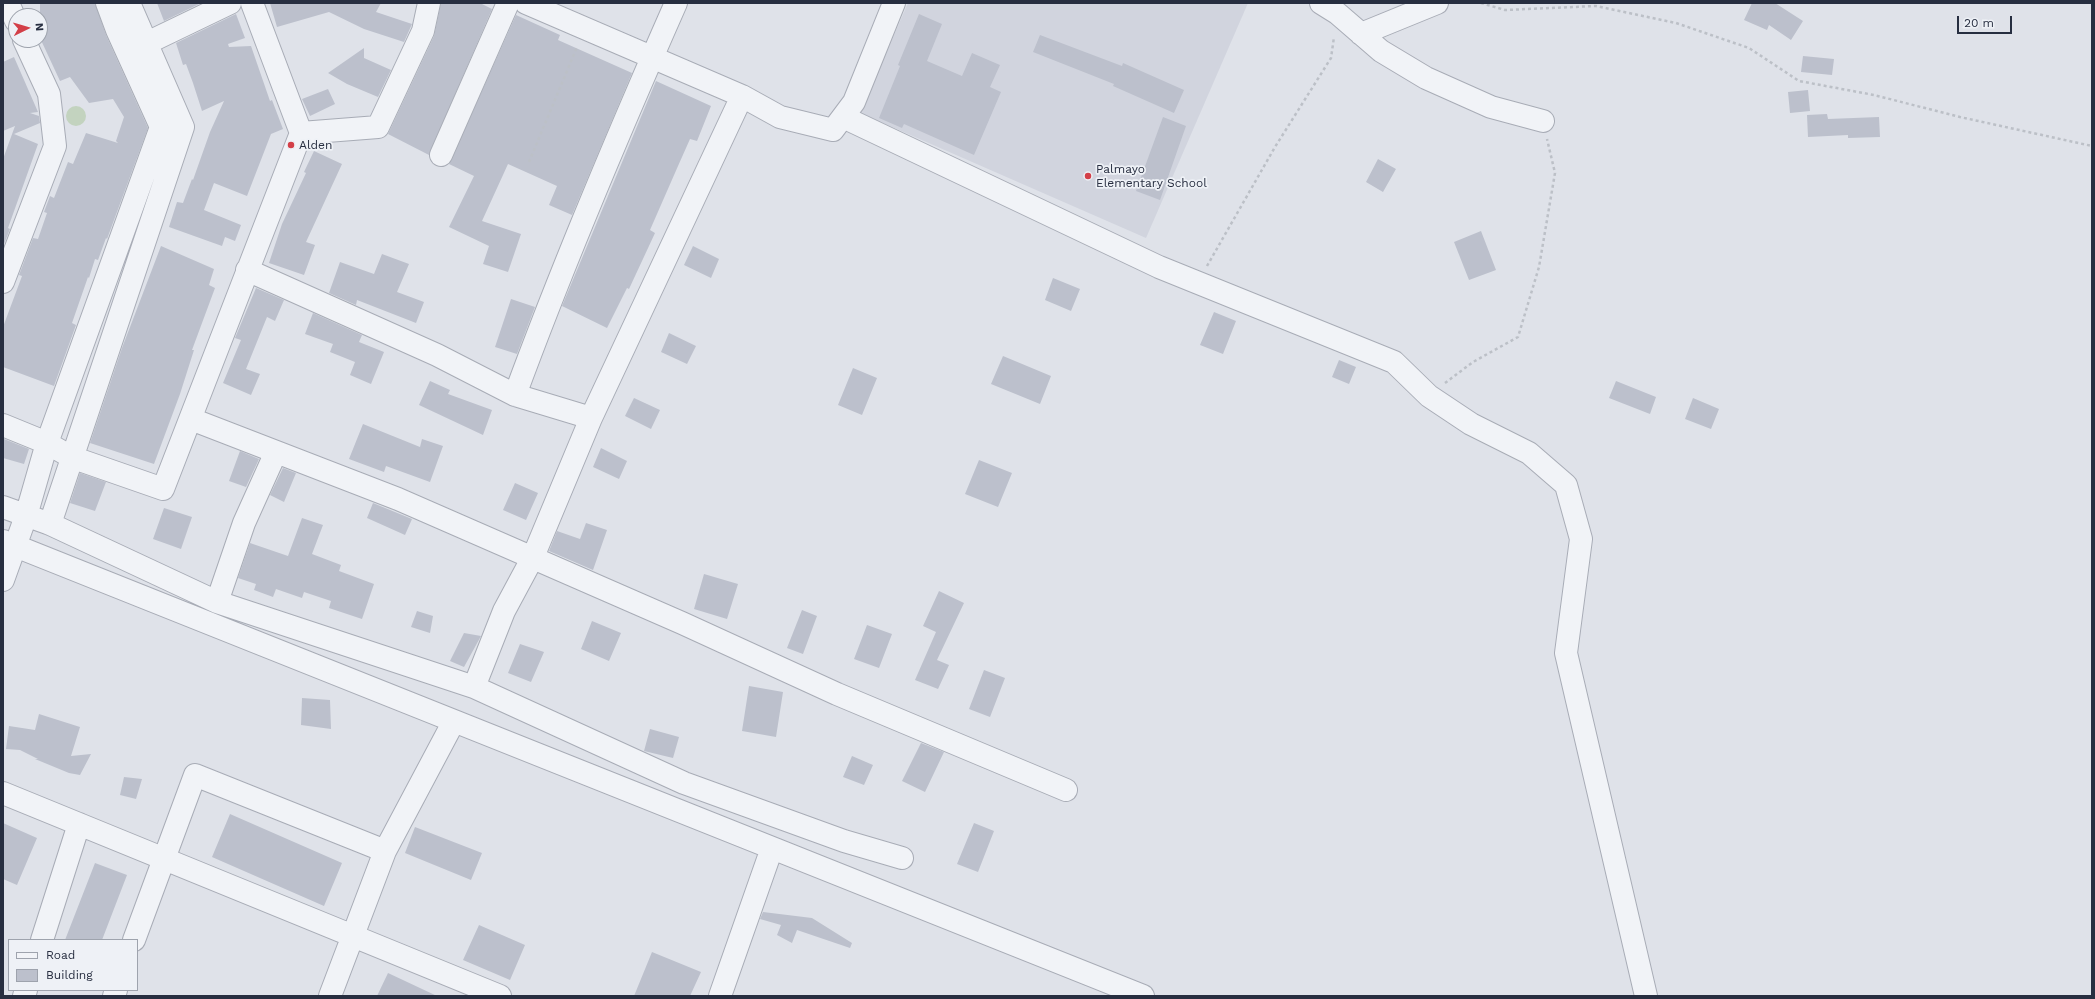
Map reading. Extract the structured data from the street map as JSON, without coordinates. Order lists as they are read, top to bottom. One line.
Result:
{"places":["Alden","Palmayo Elementary School"],"legend":["Road","Building"],"scale_bar":"20 m","north":"right"}
